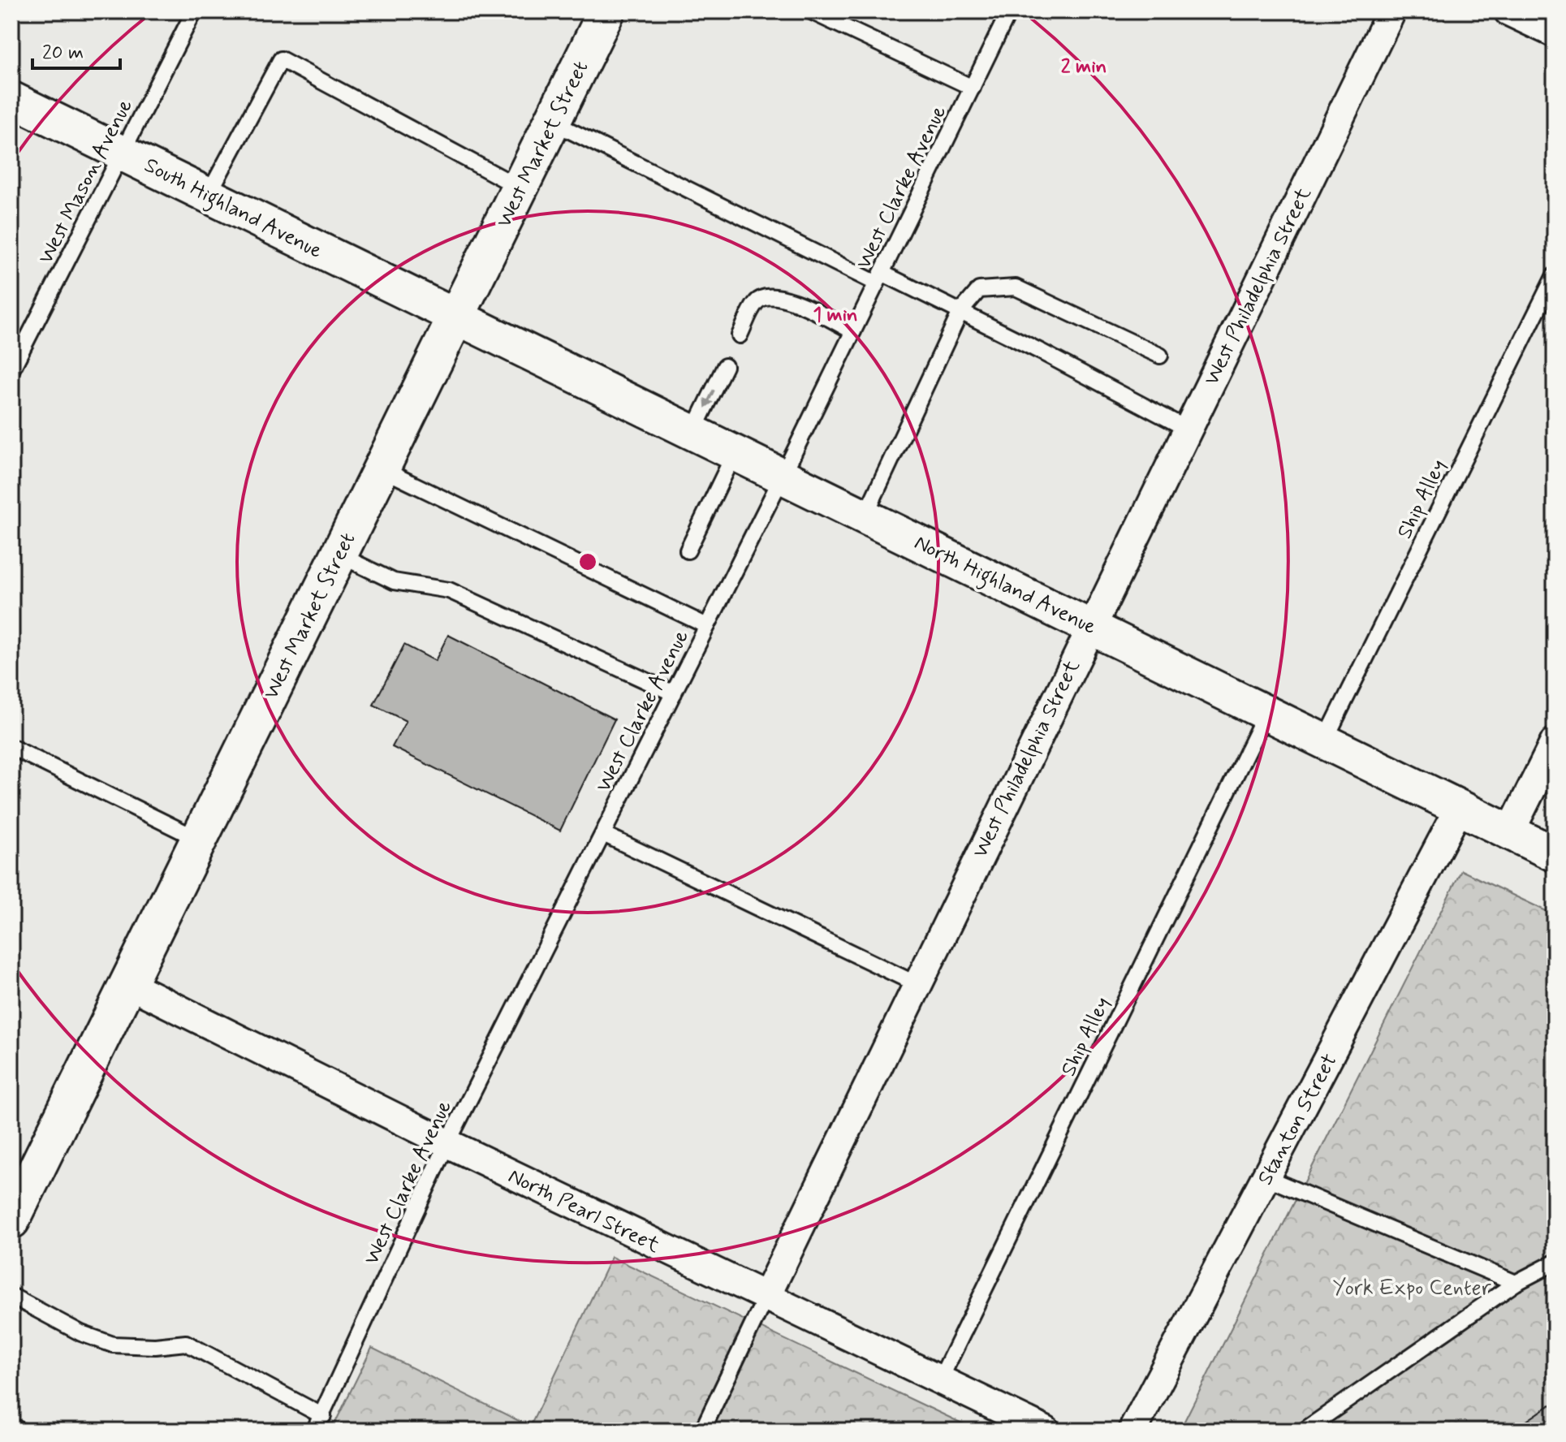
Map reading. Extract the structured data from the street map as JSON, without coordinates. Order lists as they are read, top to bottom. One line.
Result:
{"streets":{"main road":["West Market Street"],"street":["South Highland Avenue","West Philadelphia Street","North Highland Avenue","Stanton Street","North Pearl Street"],"lane":["West Mason Avenue","West Clarke Avenue","Ship Alley"]},"crossings":[["West Market Street","South Highland Avenue"],["West Market Street","North Highland Avenue"],["West Market Street","North Pearl Street"],["West Mason Avenue","South Highland Avenue"],["West Clarke Avenue","North Highland Avenue"],["West Clarke Avenue","North Pearl Street"],["South Highland Avenue","North Highland Avenue"],["West Philadelphia Street","North Highland Avenue"],["West Philadelphia Street","North Pearl Street"],["Ship Alley","North Highland Avenue"],["Ship Alley","North Pearl Street"],["North Highland Avenue","Stanton Street"]],"parks":["York Expo Center"],"scale_bar":"20 m","rings":["2 min","1 min"]}
